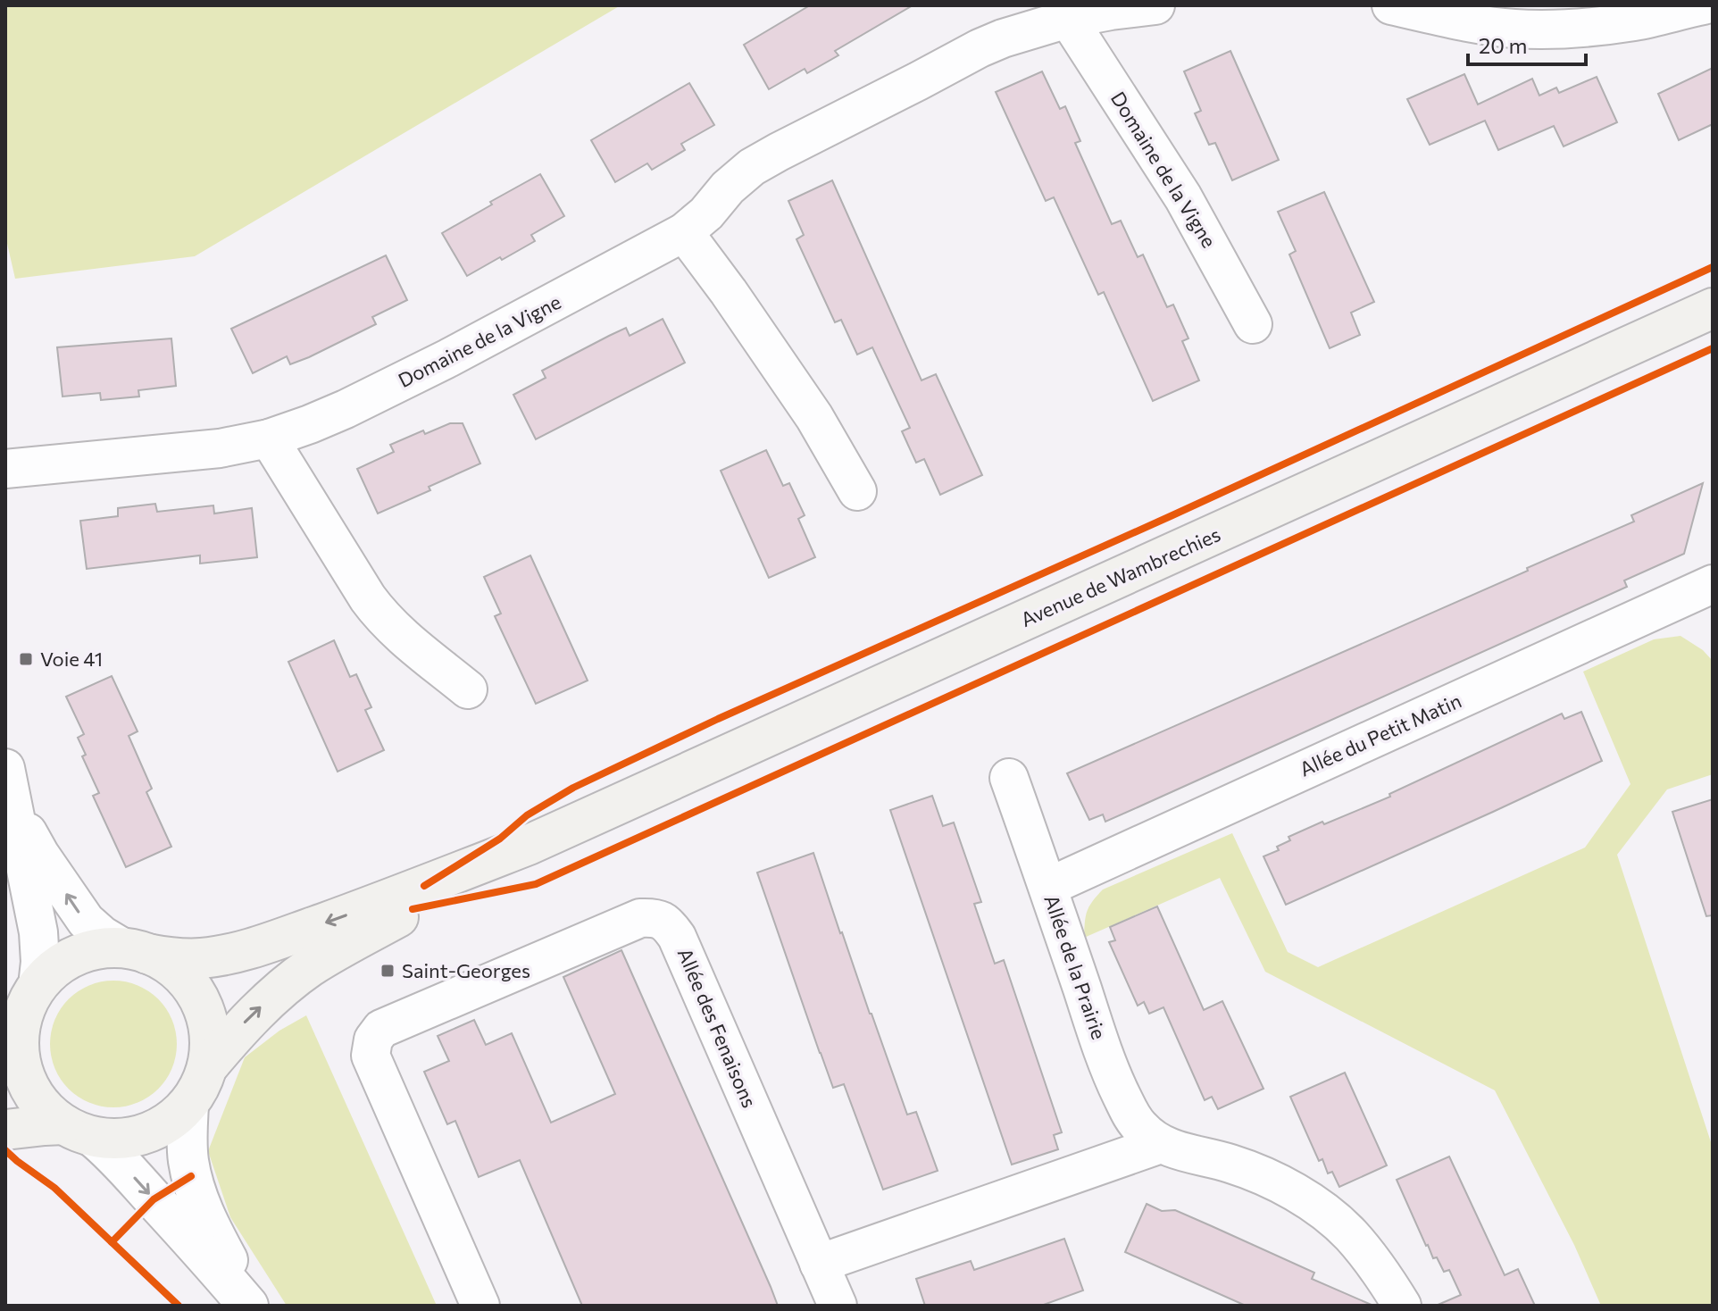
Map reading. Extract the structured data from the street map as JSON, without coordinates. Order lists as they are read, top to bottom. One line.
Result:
{"streets":{"main road":["Avenue de Wambrechies"],"street":["Domaine de la Vigne","Allée du Petit Matin","Allée de la Prairie","Allée des Fenaisons"]},"crossings":[["Allée du Petit Matin","Allée de la Prairie"]],"places":{"transit":["Voie 41","Saint-Georges"]},"scale_bar":"20 m"}
